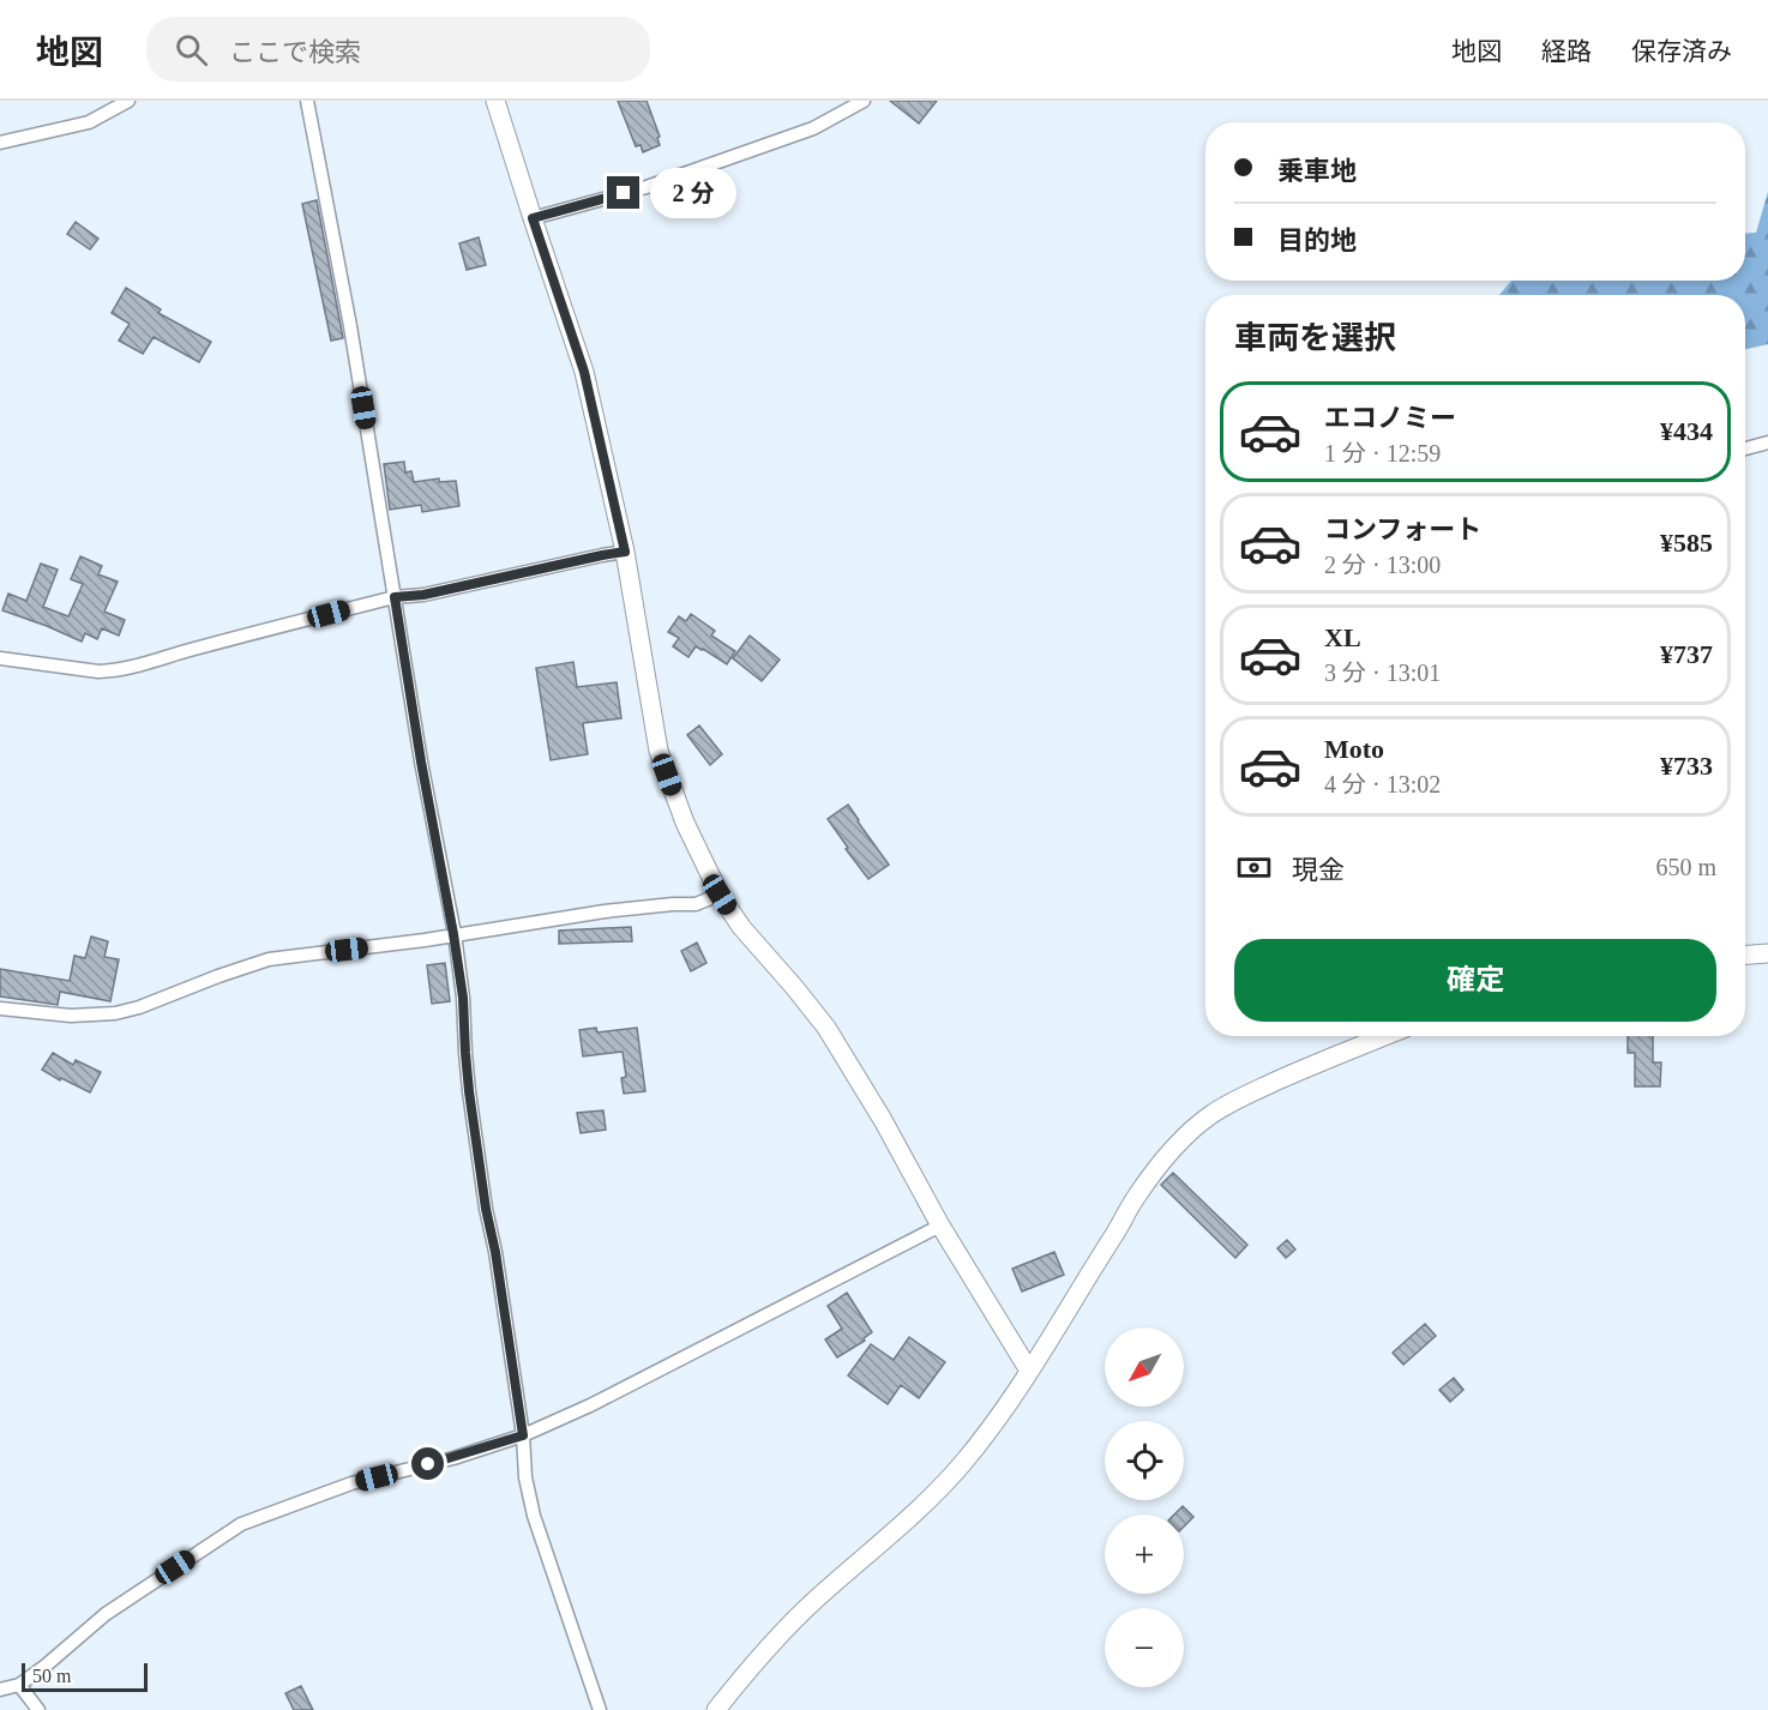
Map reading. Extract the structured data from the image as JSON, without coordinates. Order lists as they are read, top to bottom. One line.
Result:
{"scale_bar":"50 m","north":"bottom left","page":{"header":"地図","search":"ここで検索","nav":["地図","経路","保存済み"],"banner":["乗車地","目的地"],"bubble":"2 分","heading":"車両を選択","list":[{"name":"エコノミー","note":"1 分 · 12:59","value":"¥434"},{"name":"コンフォート","note":"2 分 · 13:00","value":"¥585"},{"name":"XL","note":"3 分 · 13:01","value":"¥737"},{"name":"Moto","note":"4 分 · 13:02","value":"¥733"}],"pay":["現金","650 m"],"buttons":"確定","map_buttons":["+","−"],"scale":"50 m"}}
